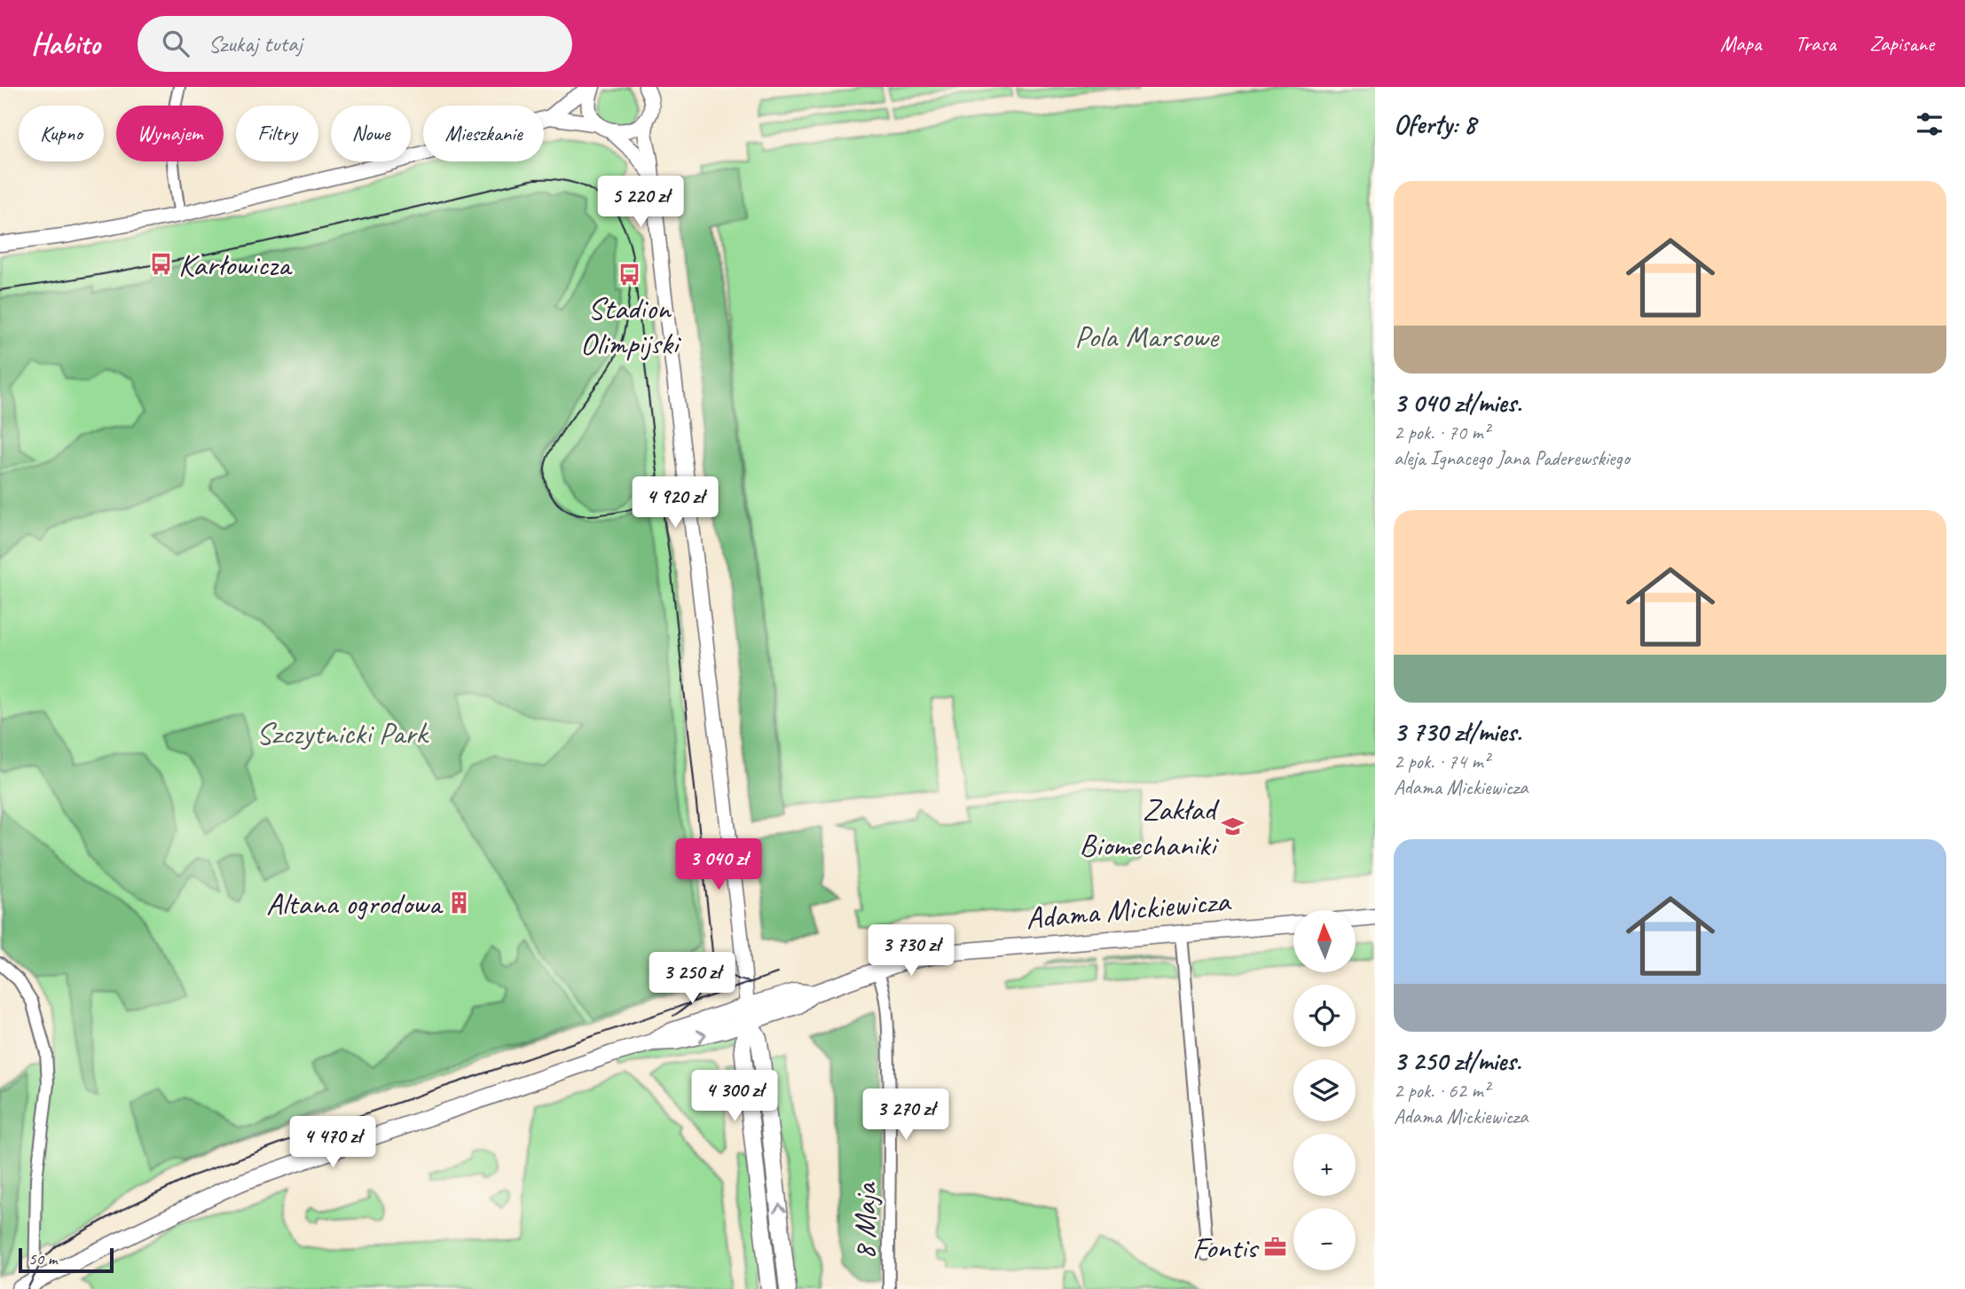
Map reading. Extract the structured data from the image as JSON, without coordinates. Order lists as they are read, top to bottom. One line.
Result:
{"streets":{"main road":["Adama Mickiewicza"],"street":["8 Maja"]},"crossings":[["Adama Mickiewicza","8 Maja"]],"parks":["Pola Marsowe","Szczytnicki Park"],"places":{"bus stop":["Karłowicza","Stadion Olimpijski"],"school or university":["Zakład Biomechaniki"],"building":["Altana ogrodowa"],"office":["Fontis"]},"scale_bar":"50 m","north":"top","page":{"header":"Habito","search":"Szukaj tutaj","nav":["Mapa","Trasa","Zapisane"],"heading":"Oferty: 8","chip":["Kupno","Wynajem","Filtry","Nowe","Mieszkanie"],"list":[{"name":"3 040 zł/mies.","note":"2 pok. · 70 m² · aleja Ignacego Jana Paderewskiego"},{"name":"3 730 zł/mies.","note":"2 pok. · 74 m² · Adama Mickiewicza"},{"name":"3 250 zł/mies.","note":"2 pok. · 62 m² · Adama Mickiewicza"}],"price":["5 220 zł","4 920 zł","3 040 zł","3 730 zł","3 250 zł","4 300 zł","3 270 zł","4 470 zł"],"map_buttons":["+","−"],"scale":"50 m"}}
